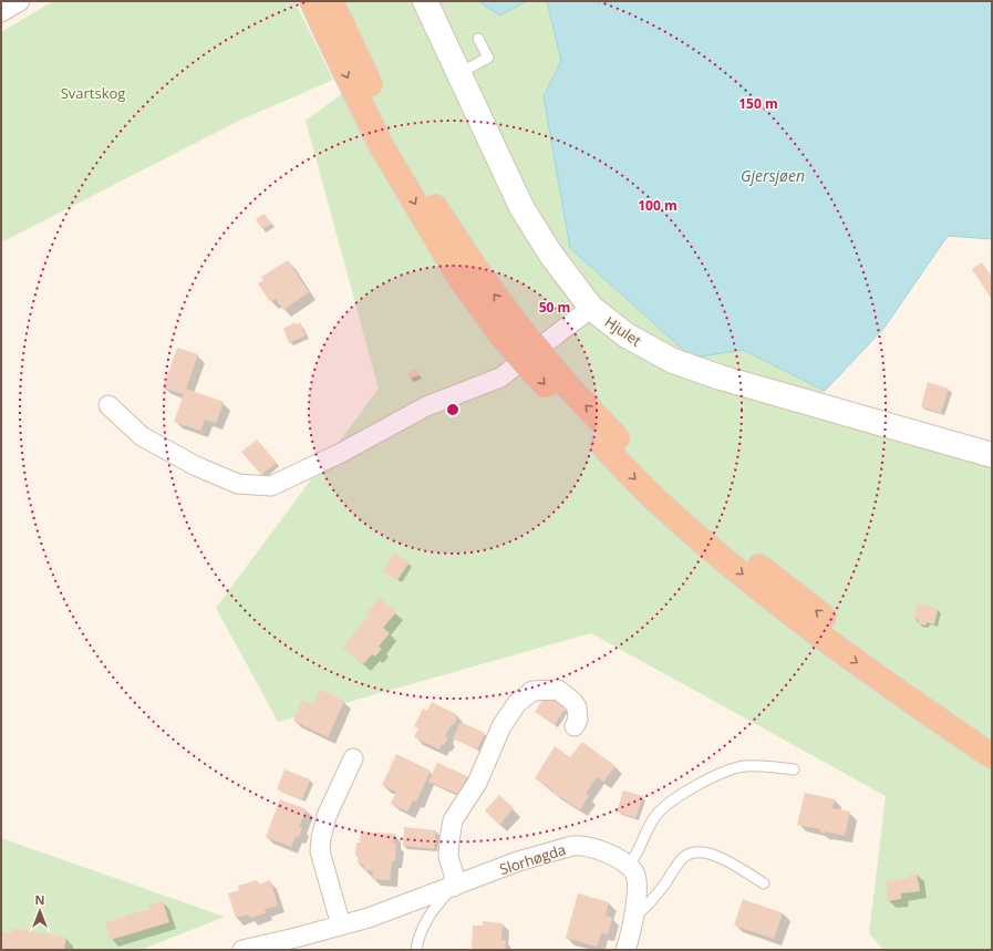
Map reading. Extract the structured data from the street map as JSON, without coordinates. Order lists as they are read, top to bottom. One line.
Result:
{"streets":{"main road":["Hjulet"],"street":["Slorhøgda"]},"water":["Gjersjøen"],"parks":["Svartskog"],"north":"top","rings":["150 m","100 m","50 m"]}
